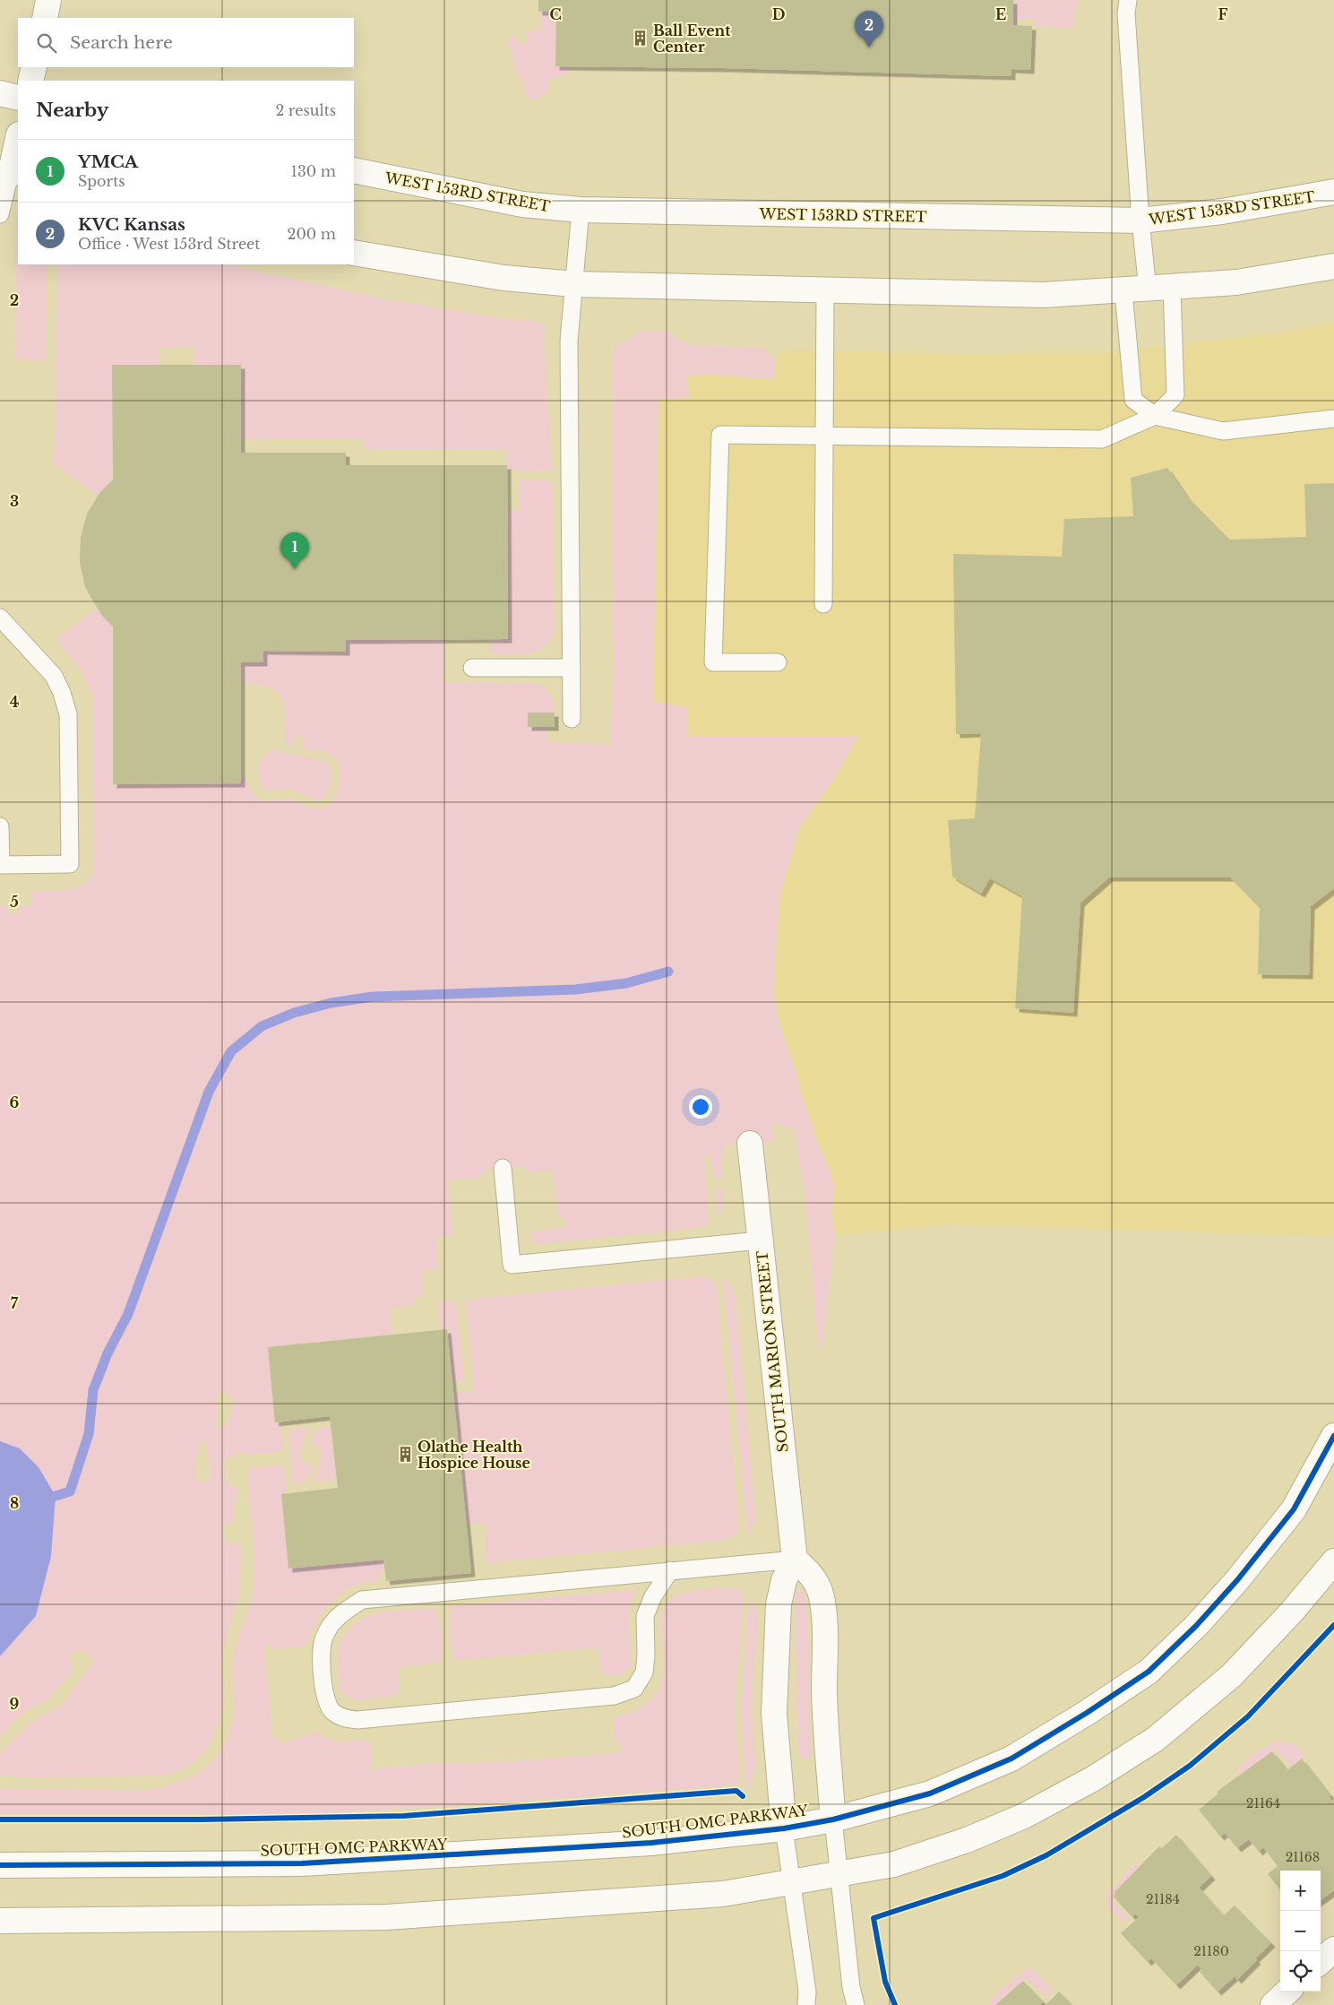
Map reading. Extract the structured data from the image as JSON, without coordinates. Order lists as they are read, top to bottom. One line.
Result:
{"streets":{"street":["WEST 153RD STREET","SOUTH MARION STREET","SOUTH OMC PARKWAY"]},"places":{"building":["Ball Event Center","Olathe Health Hospice House"]},"house_numbers":["21164","21168","21184","21180"],"page":{"pins":["2","1"],"search":"Search here","heading":["Nearby","2 results"],"list":[{"mark":"1","name":"YMCA","note":"Sports","value":"130 m"},{"mark":"2","name":"KVC Kansas","note":"Office · West 153rd Street","value":"200 m"}],"map_buttons":["+","−"]},"grid":{"columns":["C","D","E","F"],"rows":["2","3","4","5","6","7","8","9"]}}
